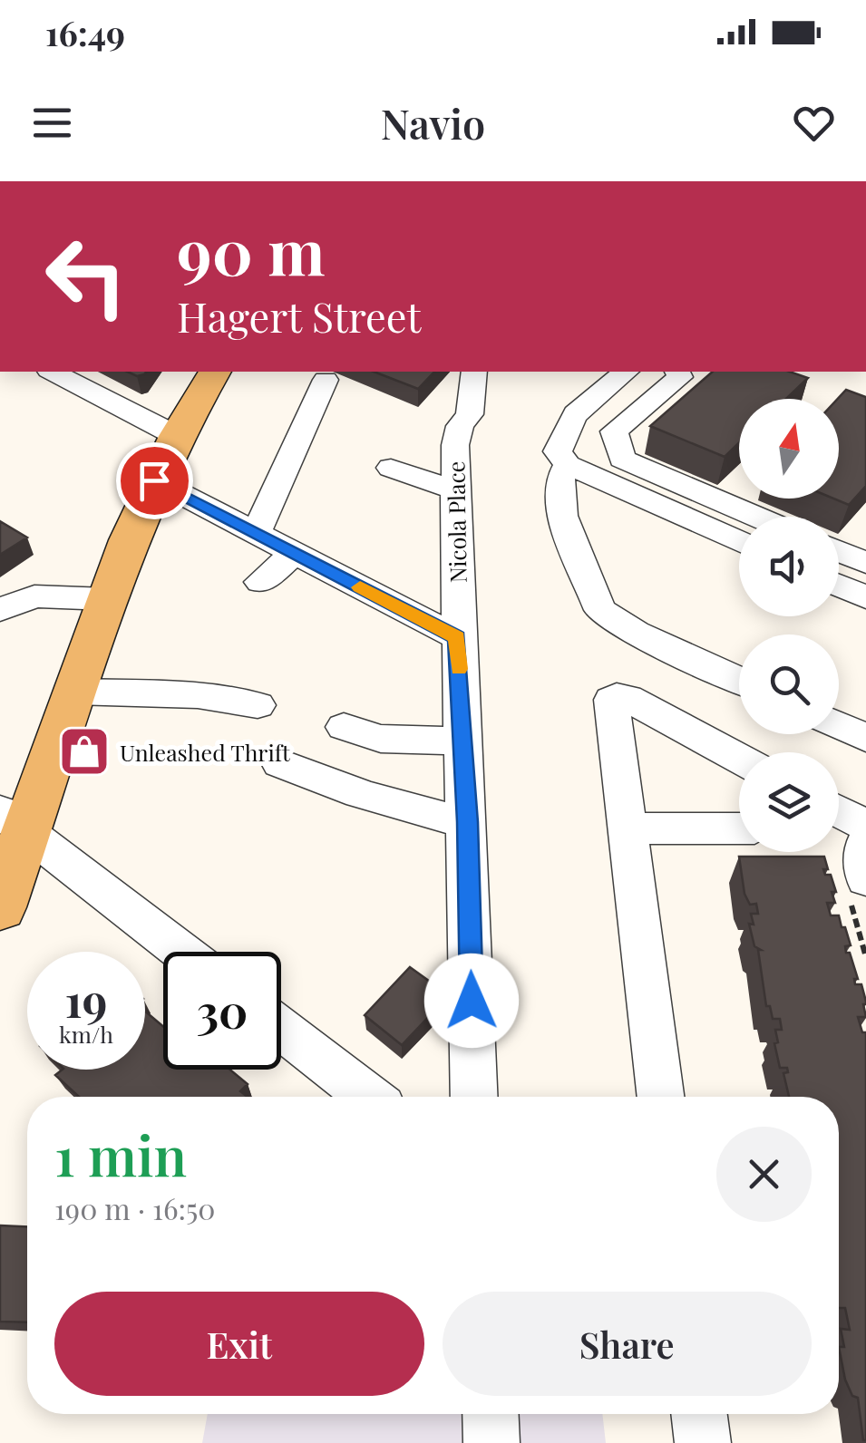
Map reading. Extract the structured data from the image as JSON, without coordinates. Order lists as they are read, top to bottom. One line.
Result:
{"streets":{"street":["Nicola Place"]},"places":{"shop":["Unleashed Thrift"]},"north":"top","page":{"status":"16:49","header":"Navio","turn":["90 m","Hagert Street"],"speed":"19 km/h","limit":"30","heading":["1 min","190 m · 16:50"],"buttons":["Exit","Share"]}}
